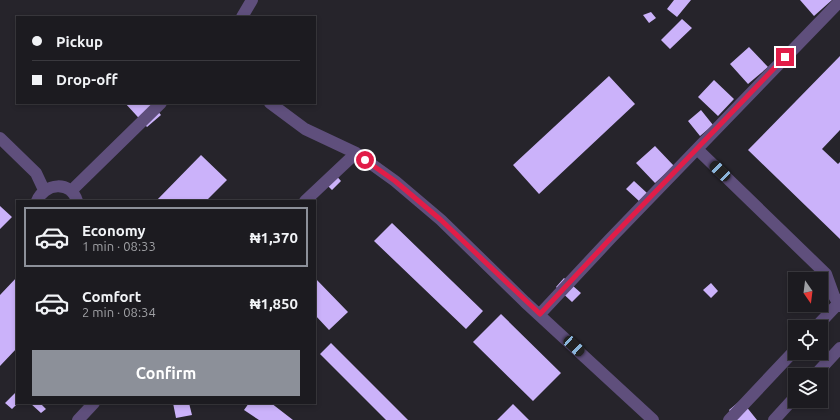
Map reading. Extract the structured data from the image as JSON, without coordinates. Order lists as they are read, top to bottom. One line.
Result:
{"north":"bottom","page":{"banner":["Pickup","Drop-off"],"list":[{"name":"Economy","note":"1 min · 08:33","value":"₦1,370"},{"name":"Comfort","note":"2 min · 08:34","value":"₦1,850"}],"buttons":"Confirm"}}
